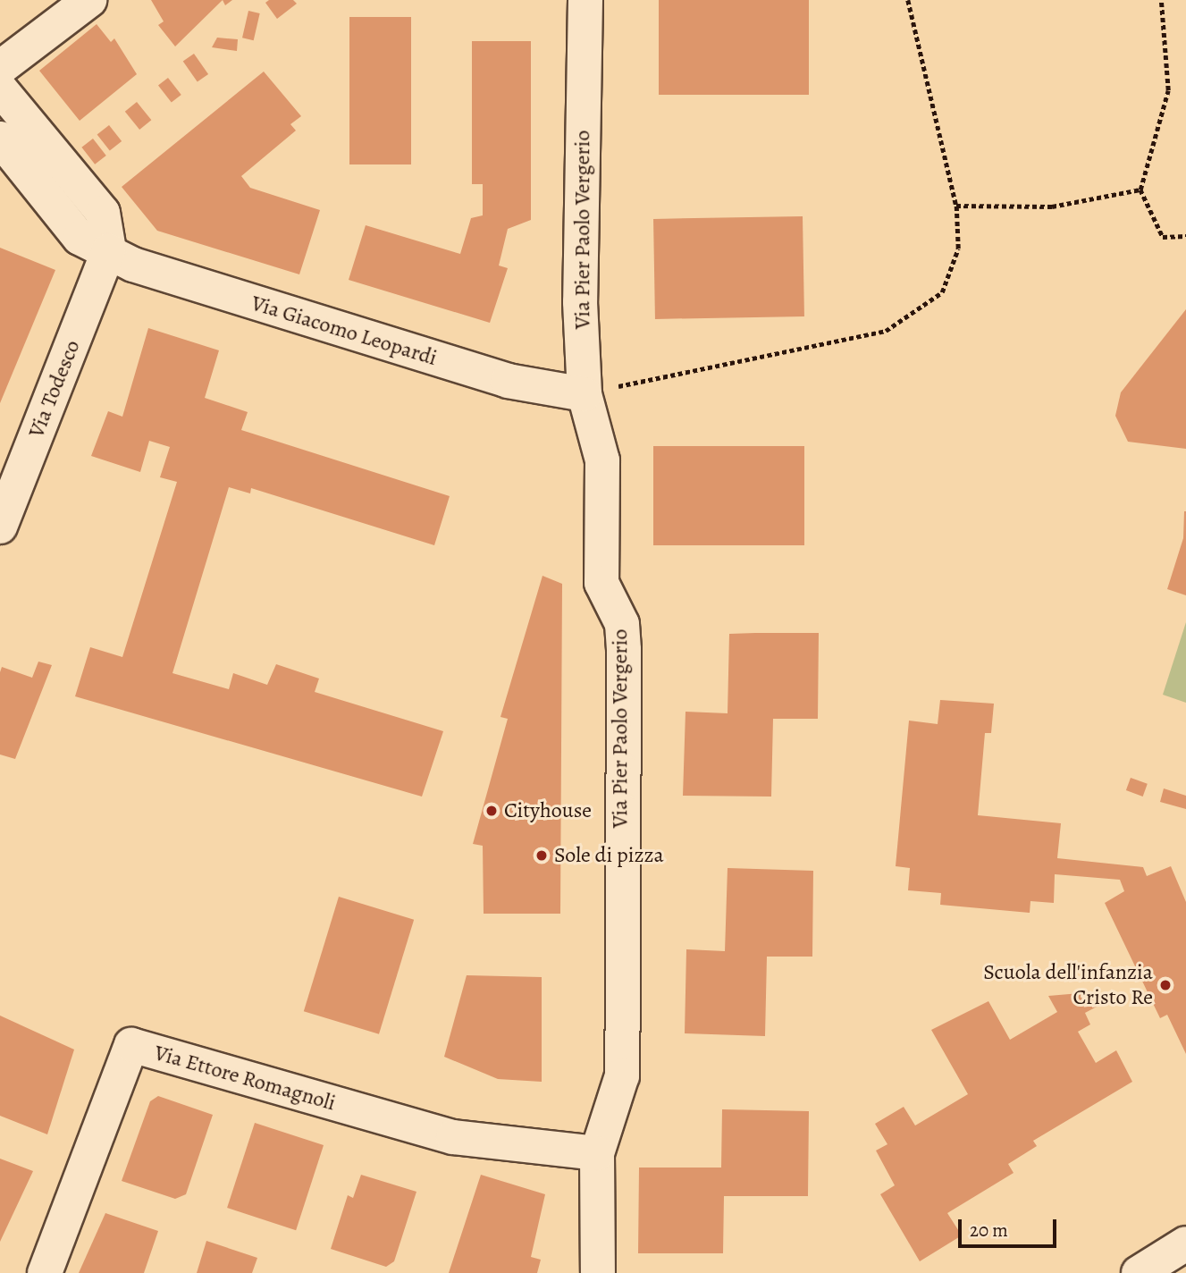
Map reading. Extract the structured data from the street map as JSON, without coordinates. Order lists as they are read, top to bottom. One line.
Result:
{"streets":{"street":["Via Pier Paolo Vergerio","Via Giacomo Leopardi","Via Todesco","Via Ettore Romagnoli"]},"crossings":[["Via Pier Paolo Vergerio","Via Giacomo Leopardi"],["Via Pier Paolo Vergerio","Via Ettore Romagnoli"],["Via Giacomo Leopardi","Via Todesco"]],"places":["Cityhouse","Sole di pizza","Scuola dell'infanzia Cristo Re"],"scale_bar":"20 m"}
